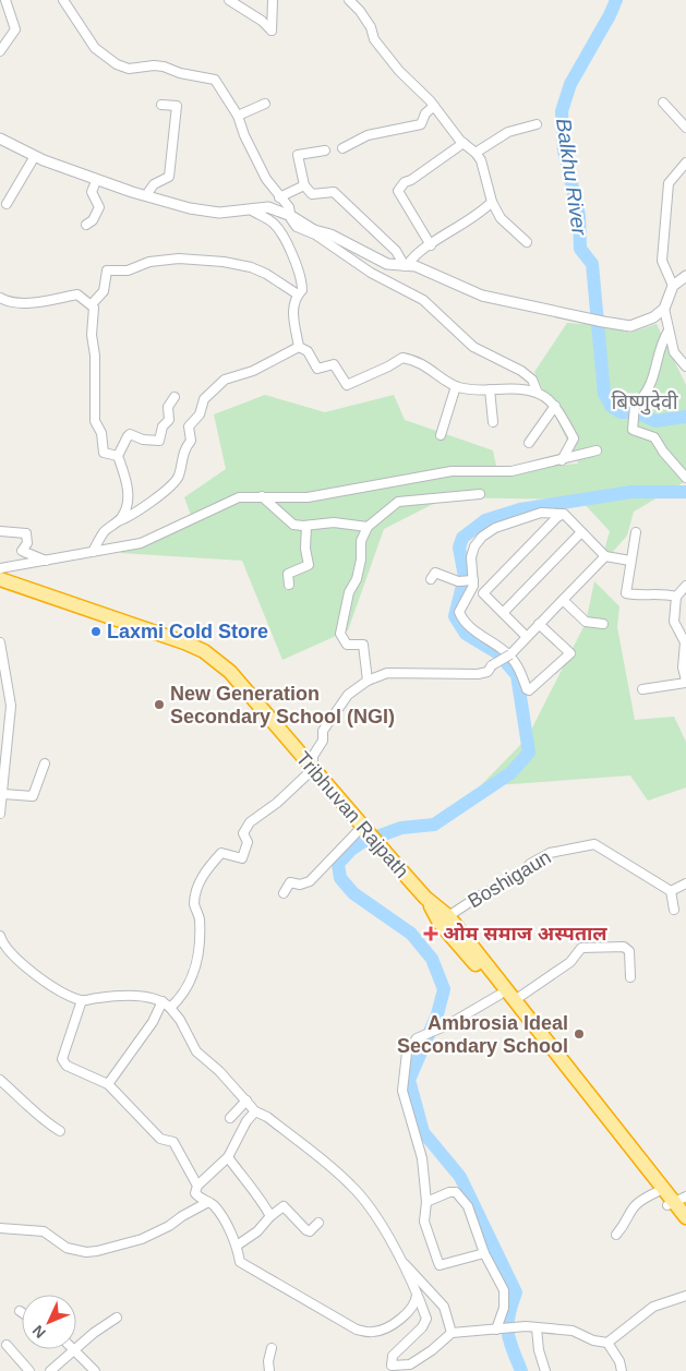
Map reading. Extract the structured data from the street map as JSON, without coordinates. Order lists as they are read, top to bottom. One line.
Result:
{"streets":{"highway":["Tribhuvan Rajpath"],"street":["Boshigaun"]},"crossings":[["Tribhuvan Rajpath","Boshigaun"]],"districts":["बिष्णुदेवी"],"water":["Balkhu River"],"places":{"other":["Laxmi Cold Store","New Generation Secondary School (NGI)","Ambrosia Ideal Secondary School"],"health":["ओम समाज अस्पताल"]},"north":"bottom left"}
